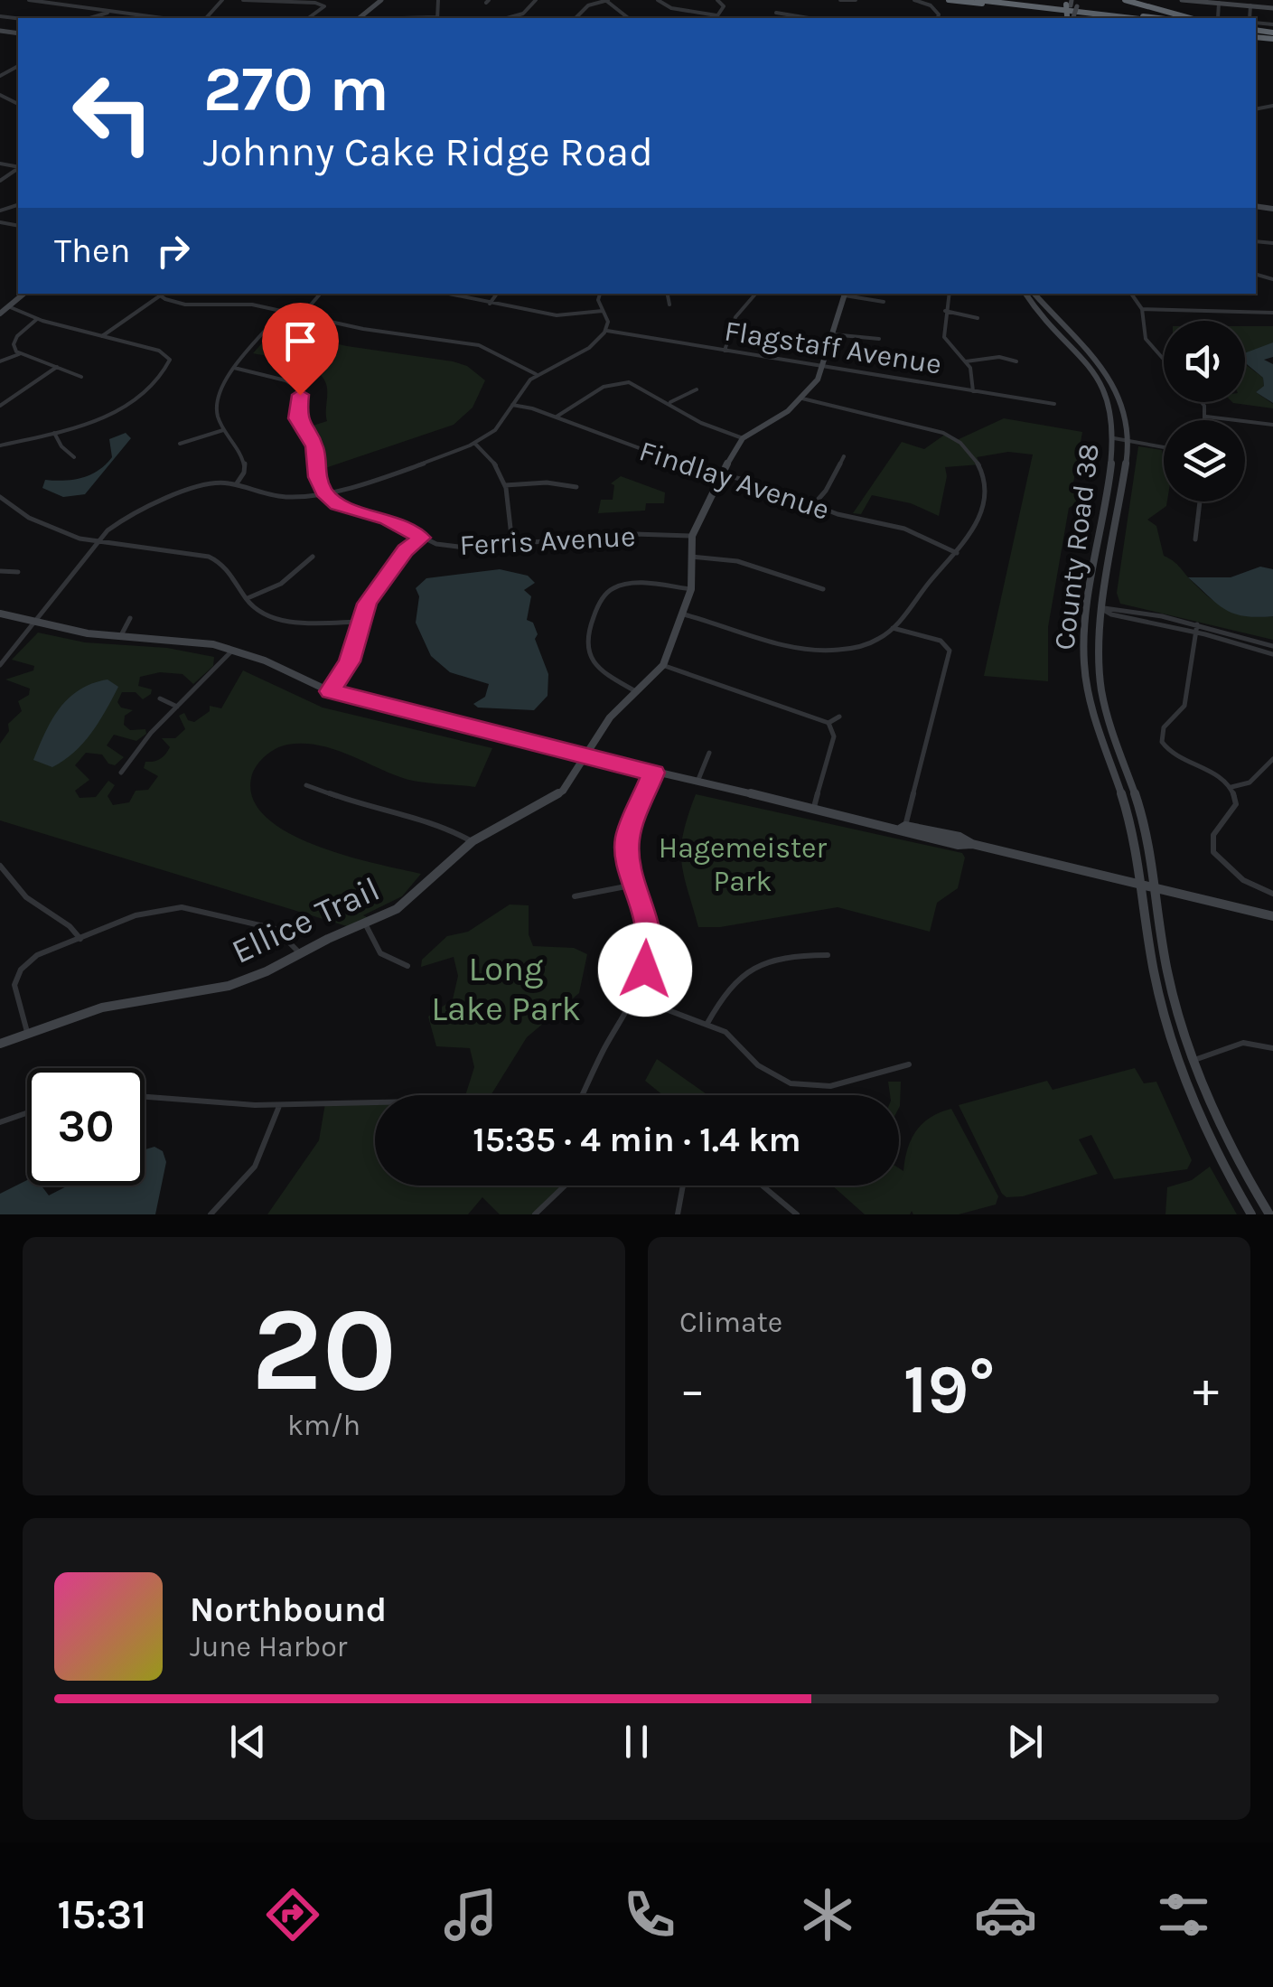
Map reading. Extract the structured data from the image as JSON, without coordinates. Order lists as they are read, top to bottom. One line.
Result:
{"streets":{"street":["Flagstaff Avenue","Findlay Avenue","Ferris Avenue","County Road 38","Ellice Trail"]},"parks":["Hagemeister Park","Long Lake Park"],"page":{"turn":["270 m","Johnny Cake Ridge Road"],"then":"Then","limit":"30","trip":"15:35 · 4 min · 1.4 km","tile":[["20","km/h"],"Climate"],"heat":["−","19°","+"],"song":["Northbound","June Harbor"],"tabs":"15:31"}}
